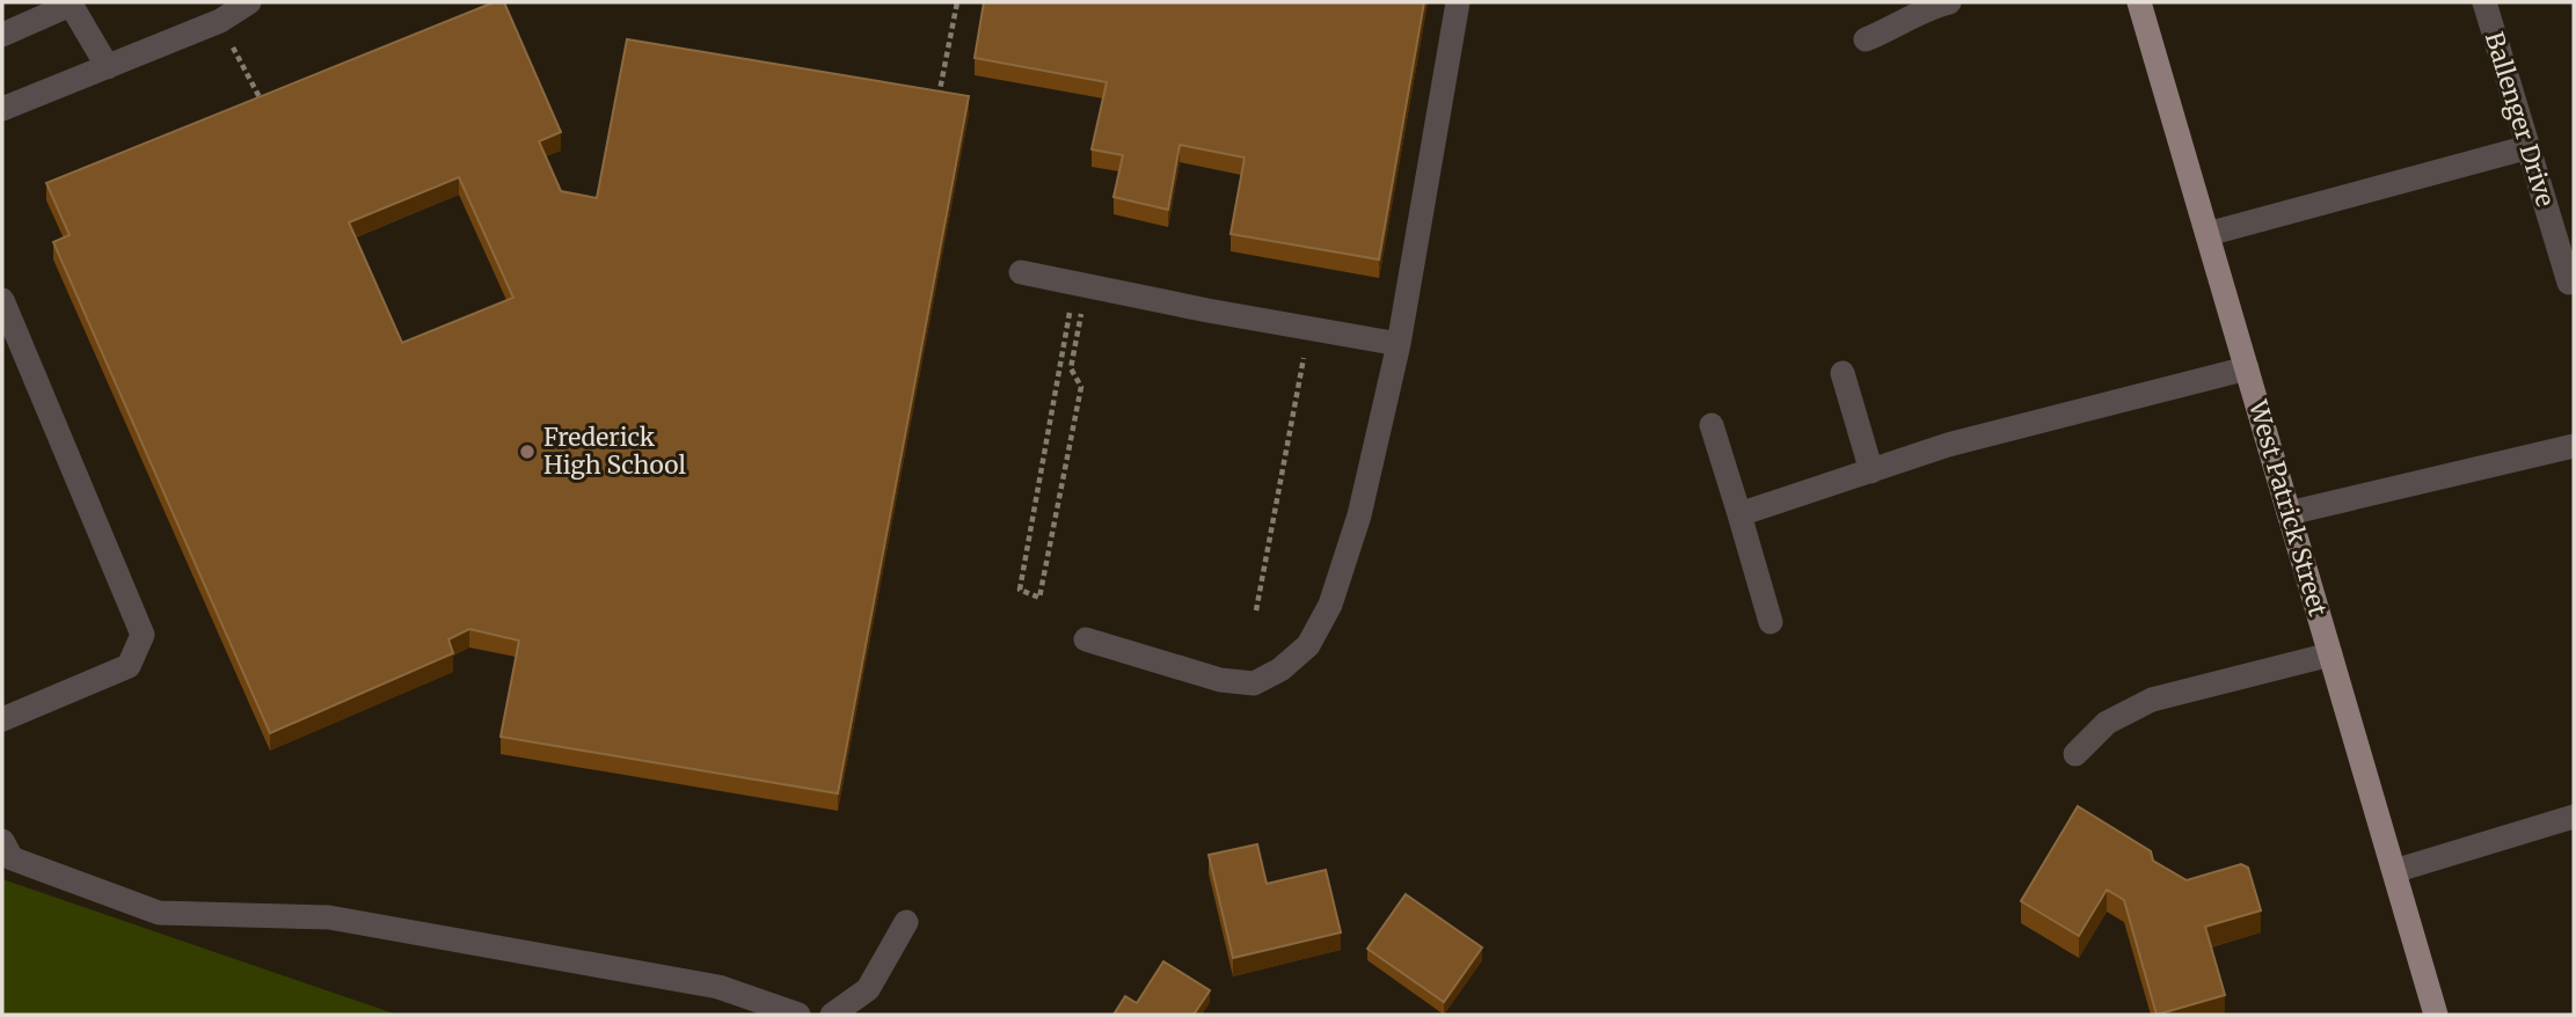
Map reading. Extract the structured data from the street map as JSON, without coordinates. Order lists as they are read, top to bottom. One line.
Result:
{"streets":{"main road":["West Patrick Street"],"street":["Ballenger Drive"]},"places":["Frederick High School"]}
